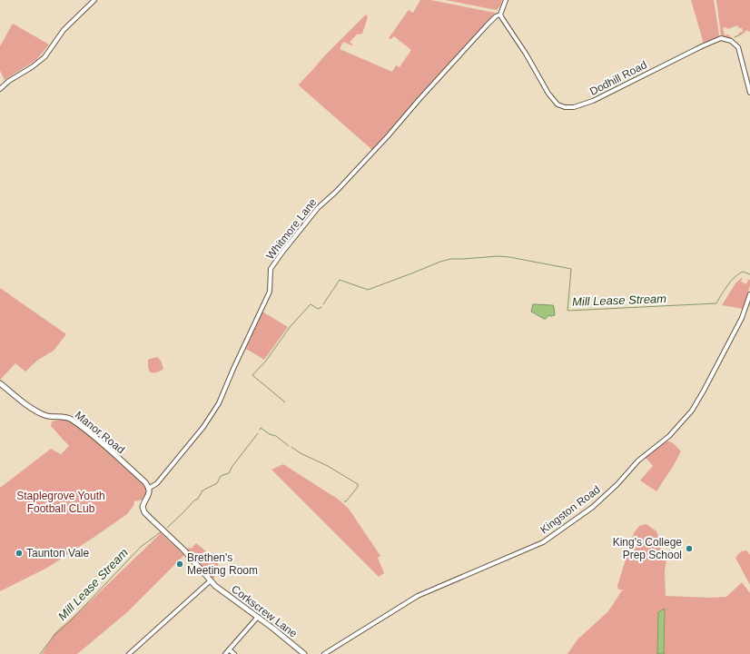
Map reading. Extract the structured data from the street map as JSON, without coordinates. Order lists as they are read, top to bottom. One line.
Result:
{"streets":{"street":["Dodhill Road","Whitmore Lane","Manor Road","Kingston Road","Corkscrew Lane"]},"crossings":[["Dodhill Road","Whitmore Lane"],["Whitmore Lane","Manor Road"],["Whitmore Lane","Corkscrew Lane"],["Manor Road","Corkscrew Lane"]],"water":["Mill Lease Stream"],"parks":["Staplegrove Youth Football CLub"],"places":["King's College Prep School","Taunton Vale","Brethen's Meeting Room"]}
